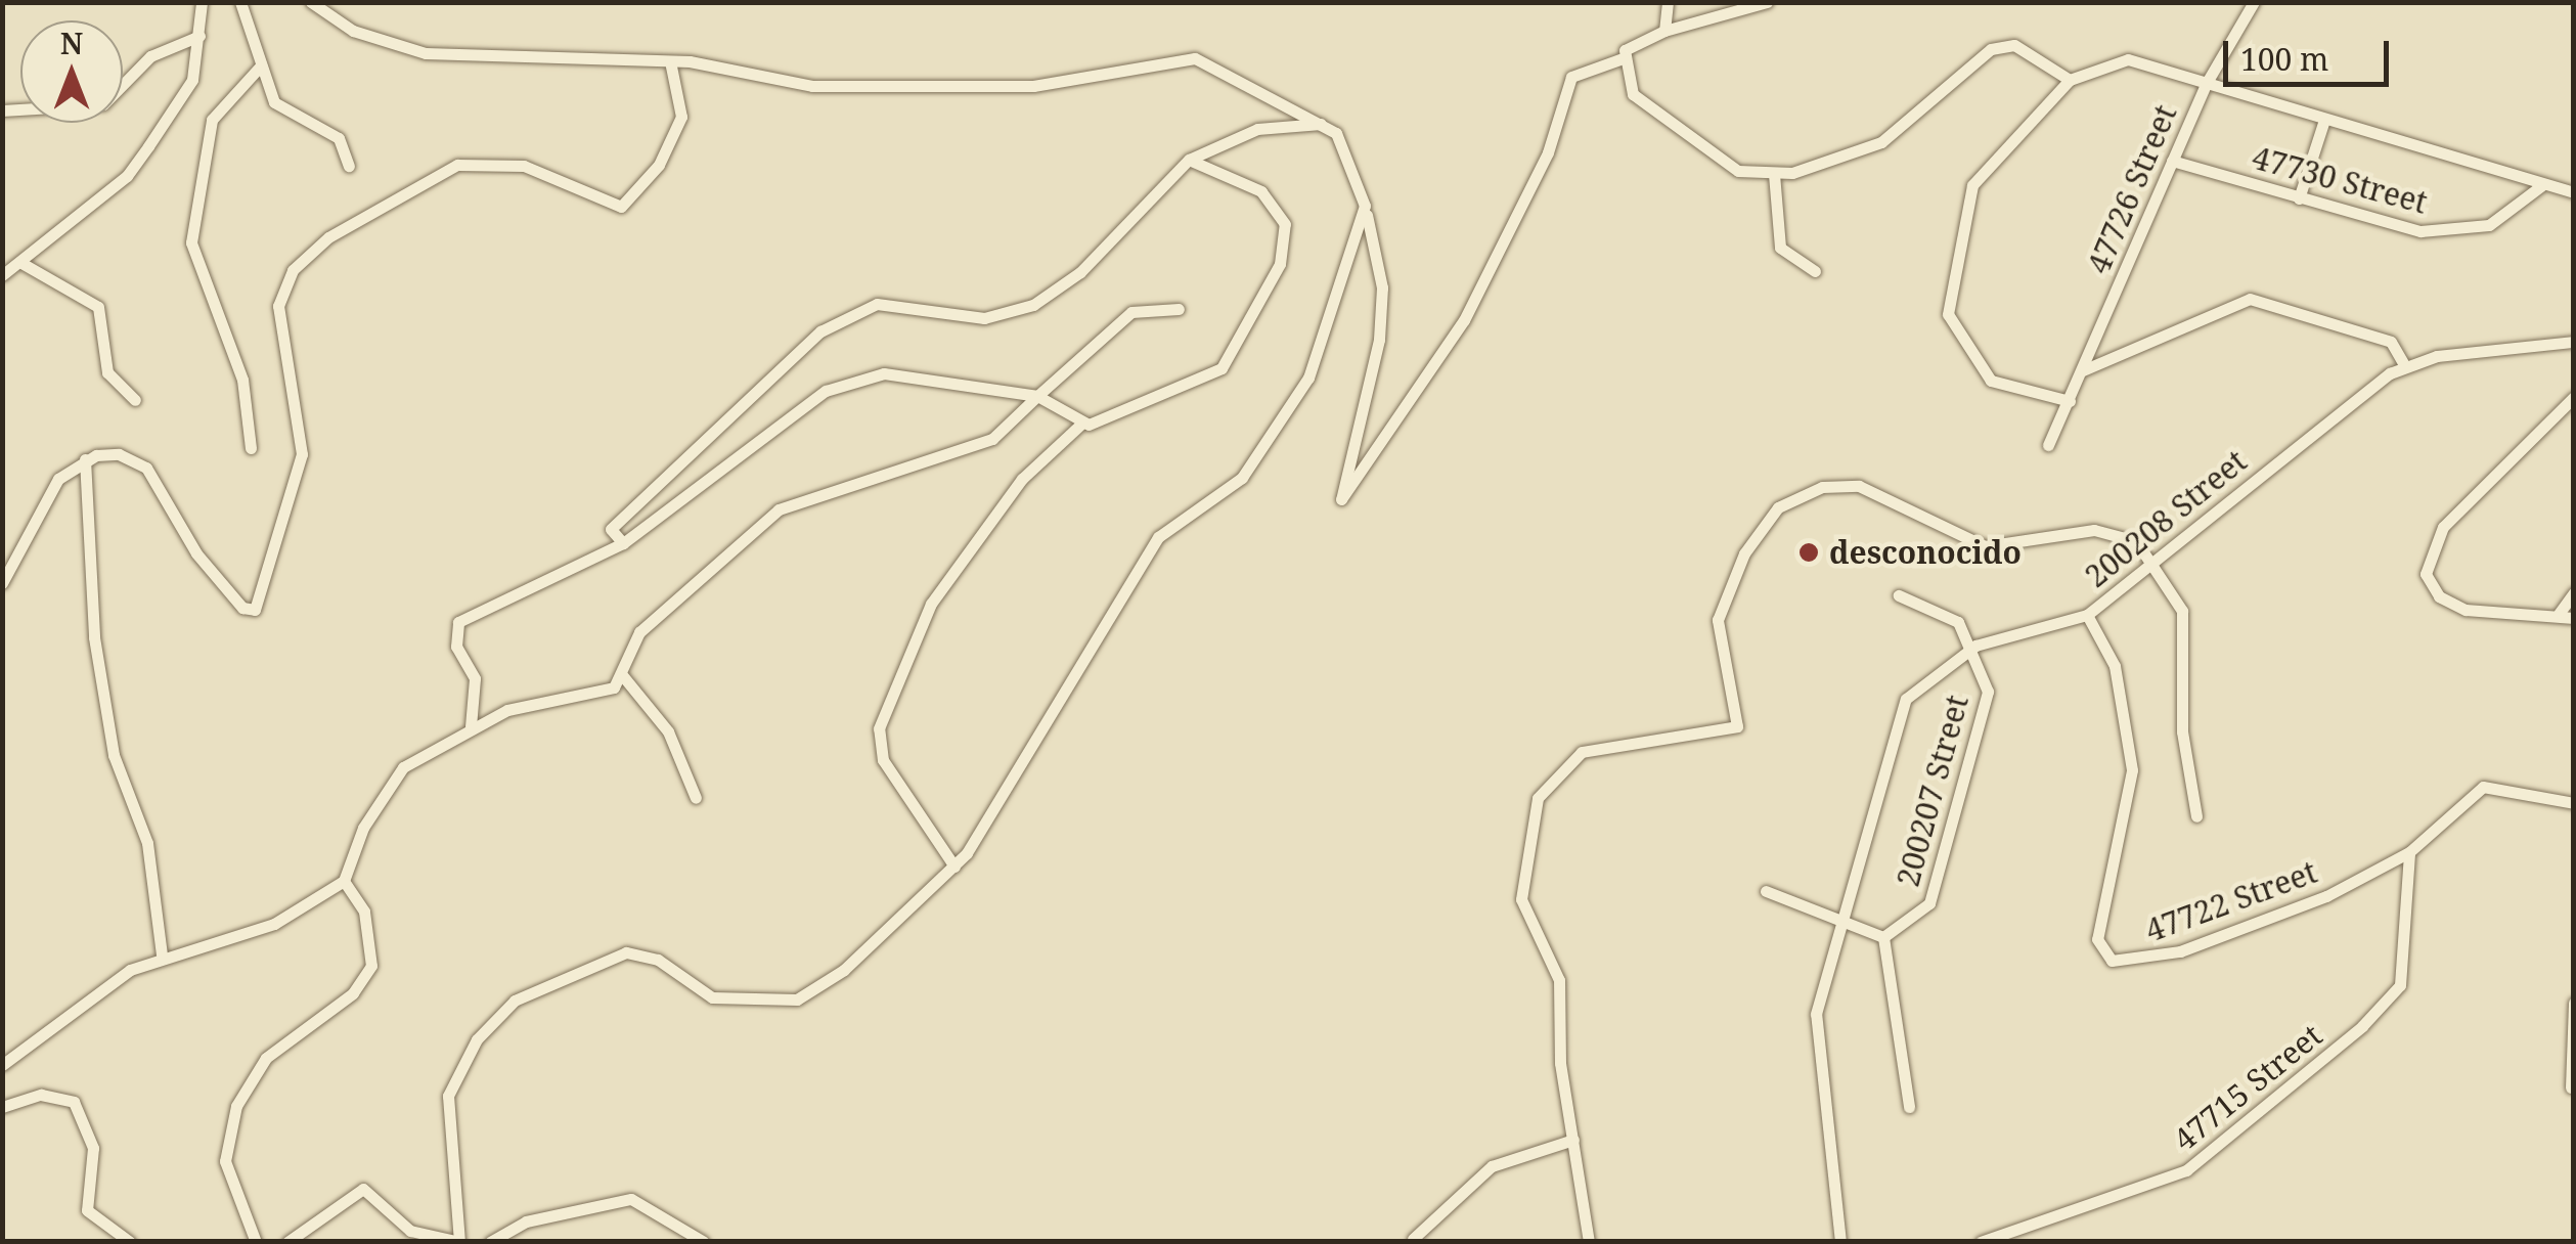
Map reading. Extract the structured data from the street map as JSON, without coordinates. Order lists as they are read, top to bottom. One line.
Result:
{"streets":{"street":["47730 Street","47726 Street","200208 Street","200207 Street","47722 Street","47715 Street"]},"crossings":[["47730 Street","47726 Street"],["200208 Street","200207 Street"],["200208 Street","47722 Street"],["47722 Street","47715 Street"]],"places":["desconocido"],"scale_bar":"100 m","north":"top"}
